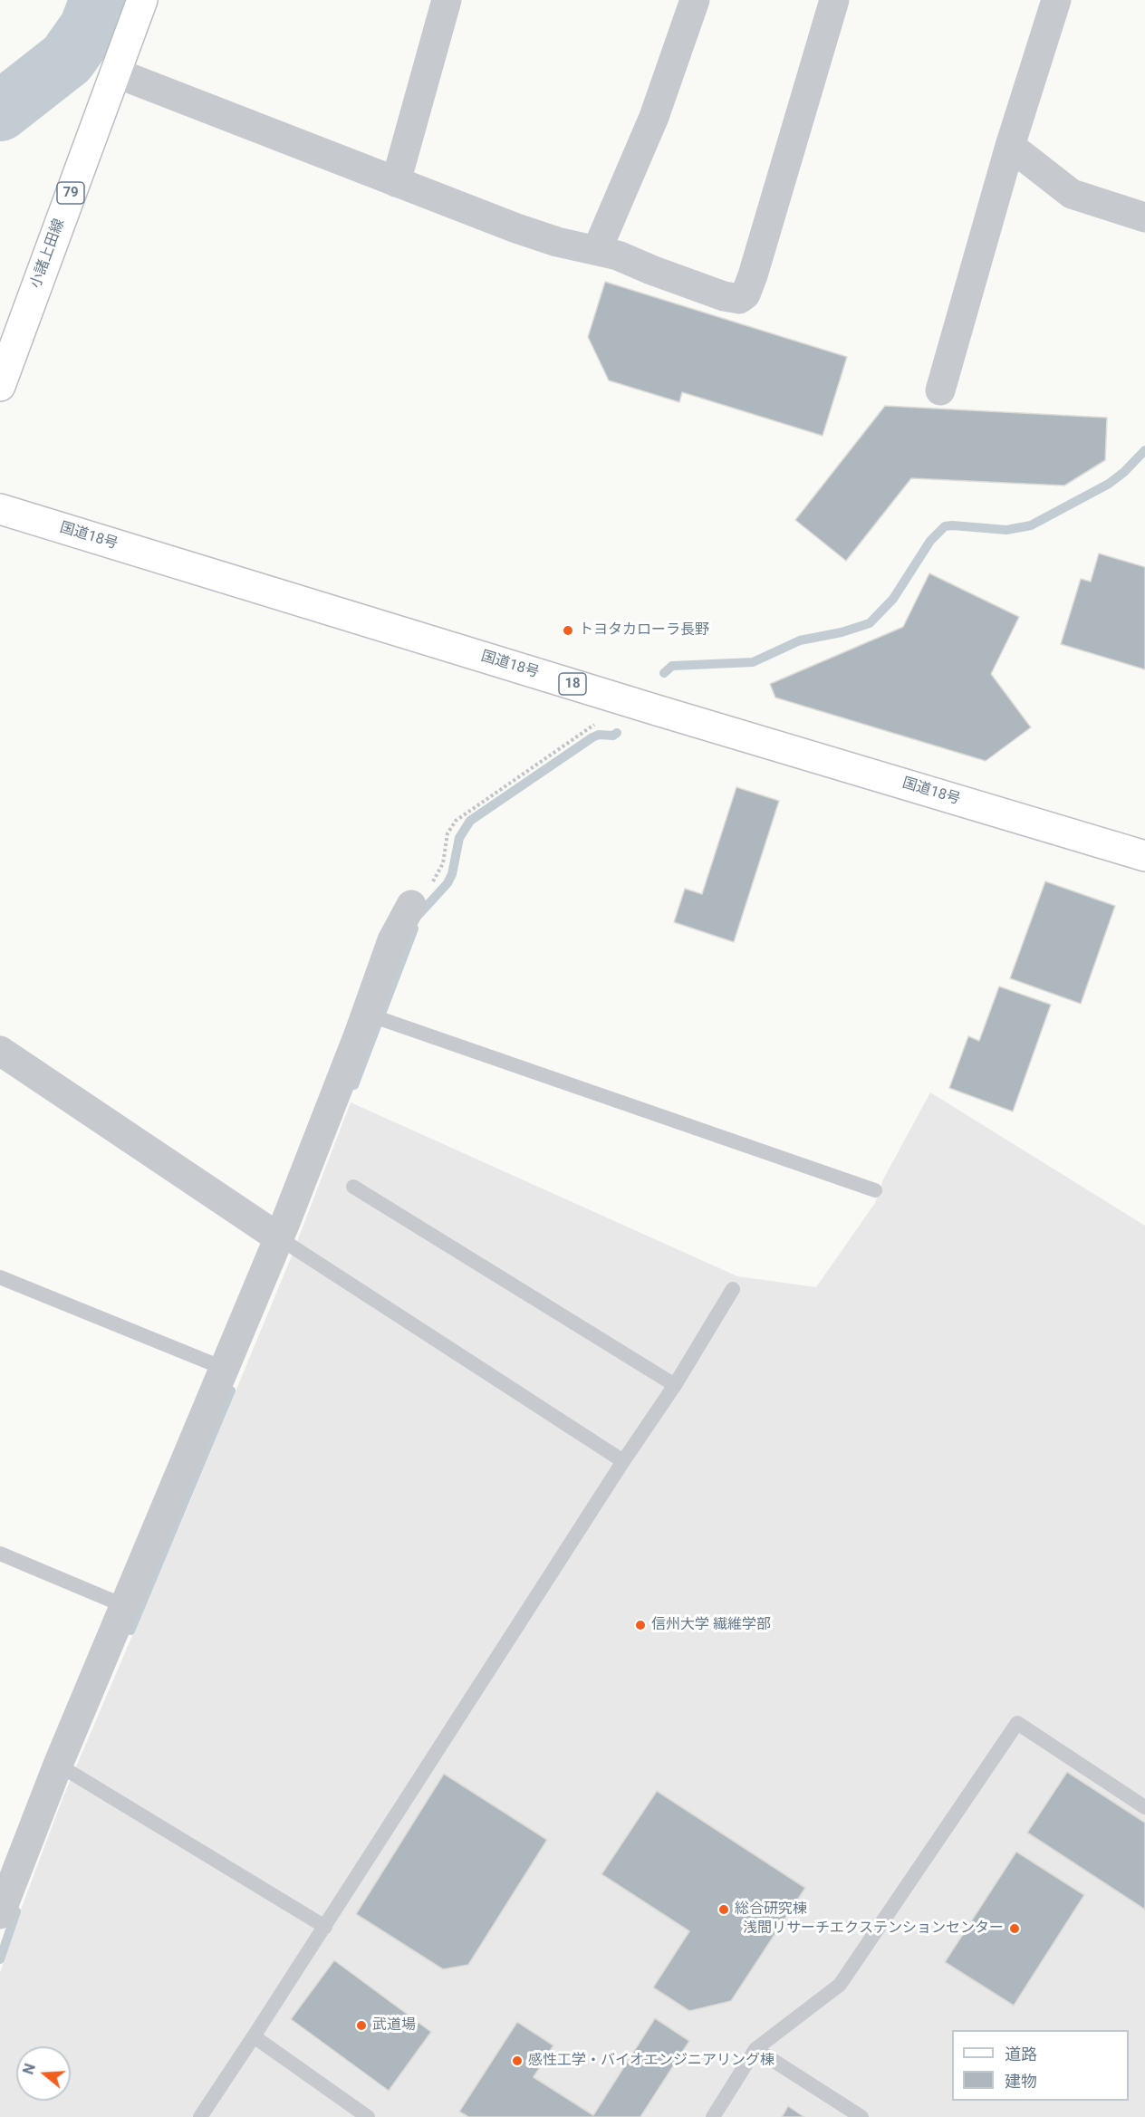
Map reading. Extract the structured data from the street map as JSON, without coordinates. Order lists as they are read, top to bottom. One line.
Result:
{"streets":{"main road":["79","小諸上田線","国道18号","18"]},"places":["トヨタカローラ長野","信州大学 繊維学部","総合研究棟","浅間リサーチエクステンションセンター","武道場","感性工学・バイオエンジニアリング棟"],"legend":["道路","建物"],"north":"left"}
